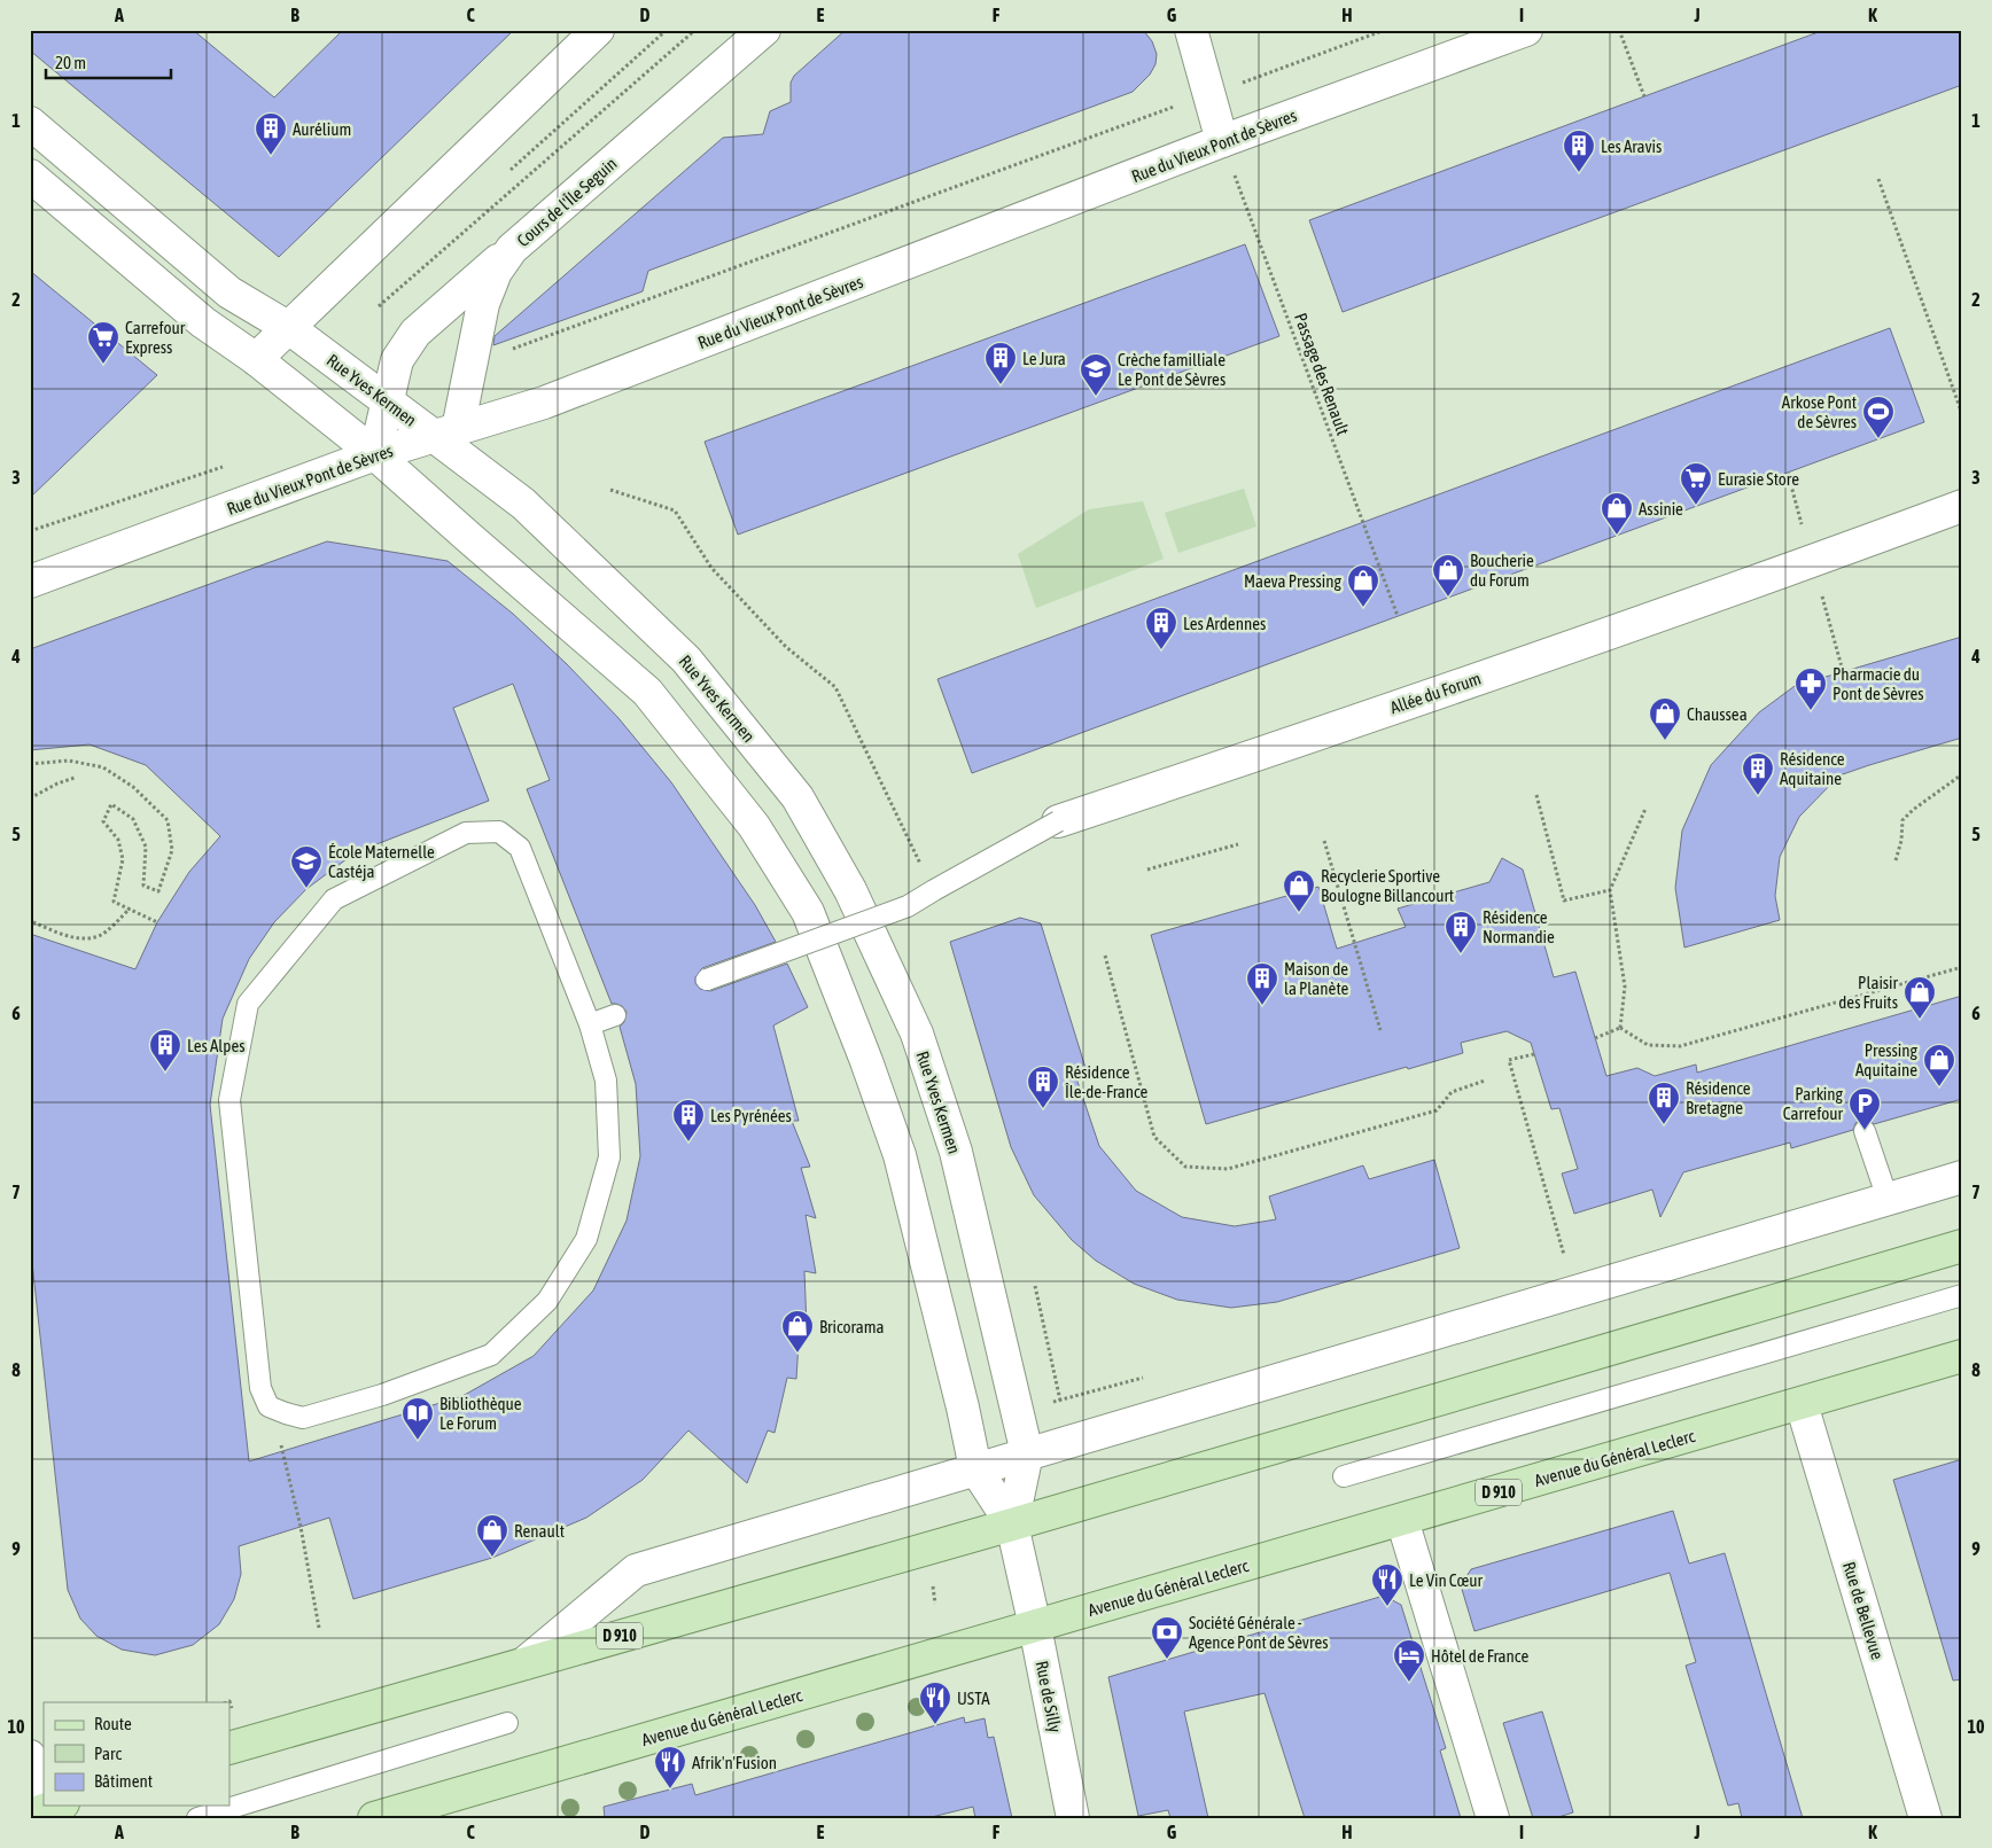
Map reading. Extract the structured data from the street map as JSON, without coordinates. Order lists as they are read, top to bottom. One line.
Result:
{"streets":{"main road":["Avenue du Général Leclerc","D 910"],"street":["Rue du Vieux Pont de Sèvres","Cours de l'Île Seguin","Rue Yves Kermen","Allée du Forum","Rue de Bellevue","Rue de Silly"],"path":["Passage des Renault"]},"crossings":[["Rue du Vieux Pont de Sèvres","Cours de l'Île Seguin"],["Rue du Vieux Pont de Sèvres","Passage des Renault"],["Rue du Vieux Pont de Sèvres","Rue Yves Kermen"],["Cours de l'Île Seguin","Rue Yves Kermen"],["Rue Yves Kermen","D 910"],["Rue Yves Kermen","Rue de Silly"],["Avenue du Général Leclerc","Rue de Bellevue"],["Avenue du Général Leclerc","Rue de Silly"]],"places":{"building":["Aurélium","Les Aravis","Le Jura","Les Ardennes","Résidence Aquitaine","Résidence Normandie","Maison de la Planète","Les Alpes","Résidence Île-de-France","Résidence Bretagne","Les Pyrénées"],"supermarket":["Carrefour Express","Eurasie Store"],"school or university":["Crèche familliale Le Pont de Sèvres","École Maternelle Castéja"],"sports":["Arkose Pont de Sèvres"],"shop":["Assinie","Boucherie du Forum","Maeva Pressing","Chaussea","Recyclerie Sportive Boulogne Billancourt","Plaisir des Fruits","Pressing Aquitaine","Bricorama","Renault"],"pharmacy":["Pharmacie du Pont de Sèvres"],"parking":["Parking Carrefour"],"library":["Bibliothèque Le Forum"],"restaurant":["Le Vin Cœur","USTA","Afrik'n'Fusion"],"bank":["Société Générale - Agence Pont de Sèvres"],"hotel":["Hôtel de France"]},"legend":["Route","Parc","Bâtiment"],"scale_bar":"20 m","grid":{"columns":["A","B","C","D","E","F","G","H","I","J","K"],"rows":["1","2","3","4","5","6","7","8","9","10"]}}
